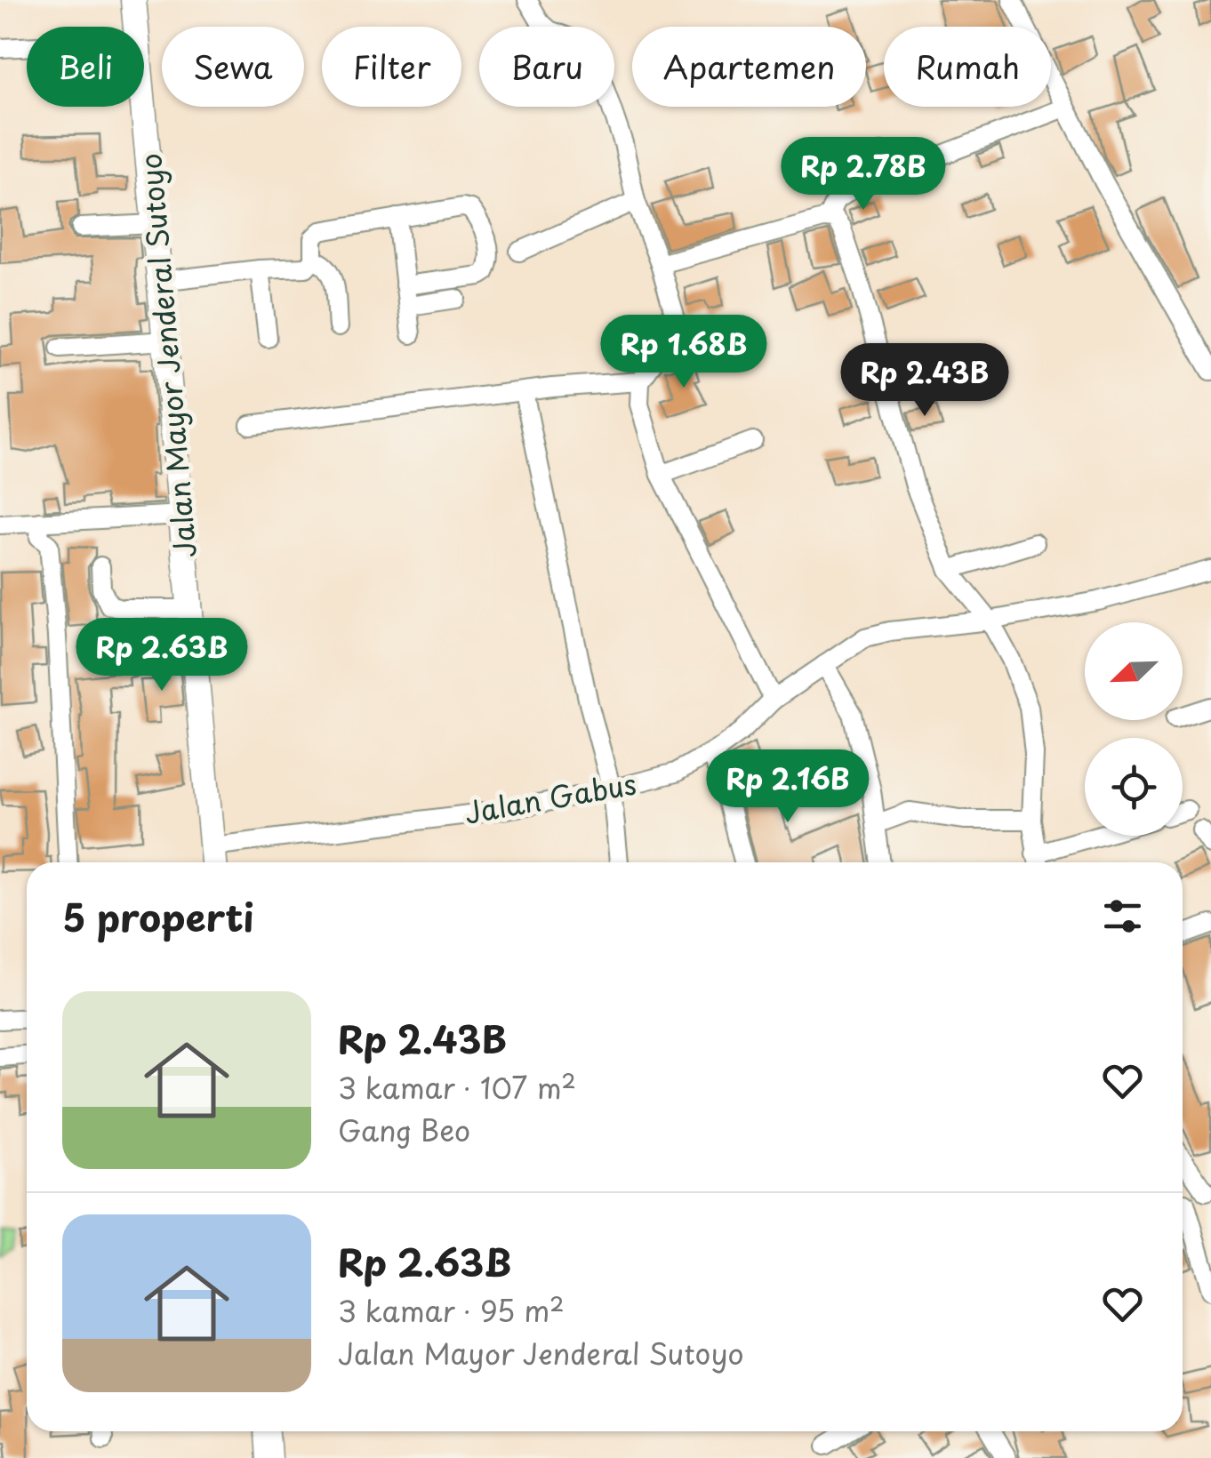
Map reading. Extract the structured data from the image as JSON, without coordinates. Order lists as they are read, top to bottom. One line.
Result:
{"streets":{"main road":["Jalan Mayor Jenderal Sutoyo"],"street":["Jalan Gabus"]},"crossings":[["Jalan Mayor Jenderal Sutoyo","Jalan Gabus"]],"north":"bottom left","page":{"chip":["Beli","Sewa","Filter","Baru","Apartemen","Rumah"],"price":["Rp 2.78B","Rp 1.68B","Rp 2.43B","Rp 2.63B","Rp 2.16B"],"heading":"5 properti","list":[{"name":"Rp 2.43B","note":"3 kamar · 107 m² · Gang Beo"},{"name":"Rp 2.63B","note":"3 kamar · 95 m² · Jalan Mayor Jenderal Sutoyo"}]}}
